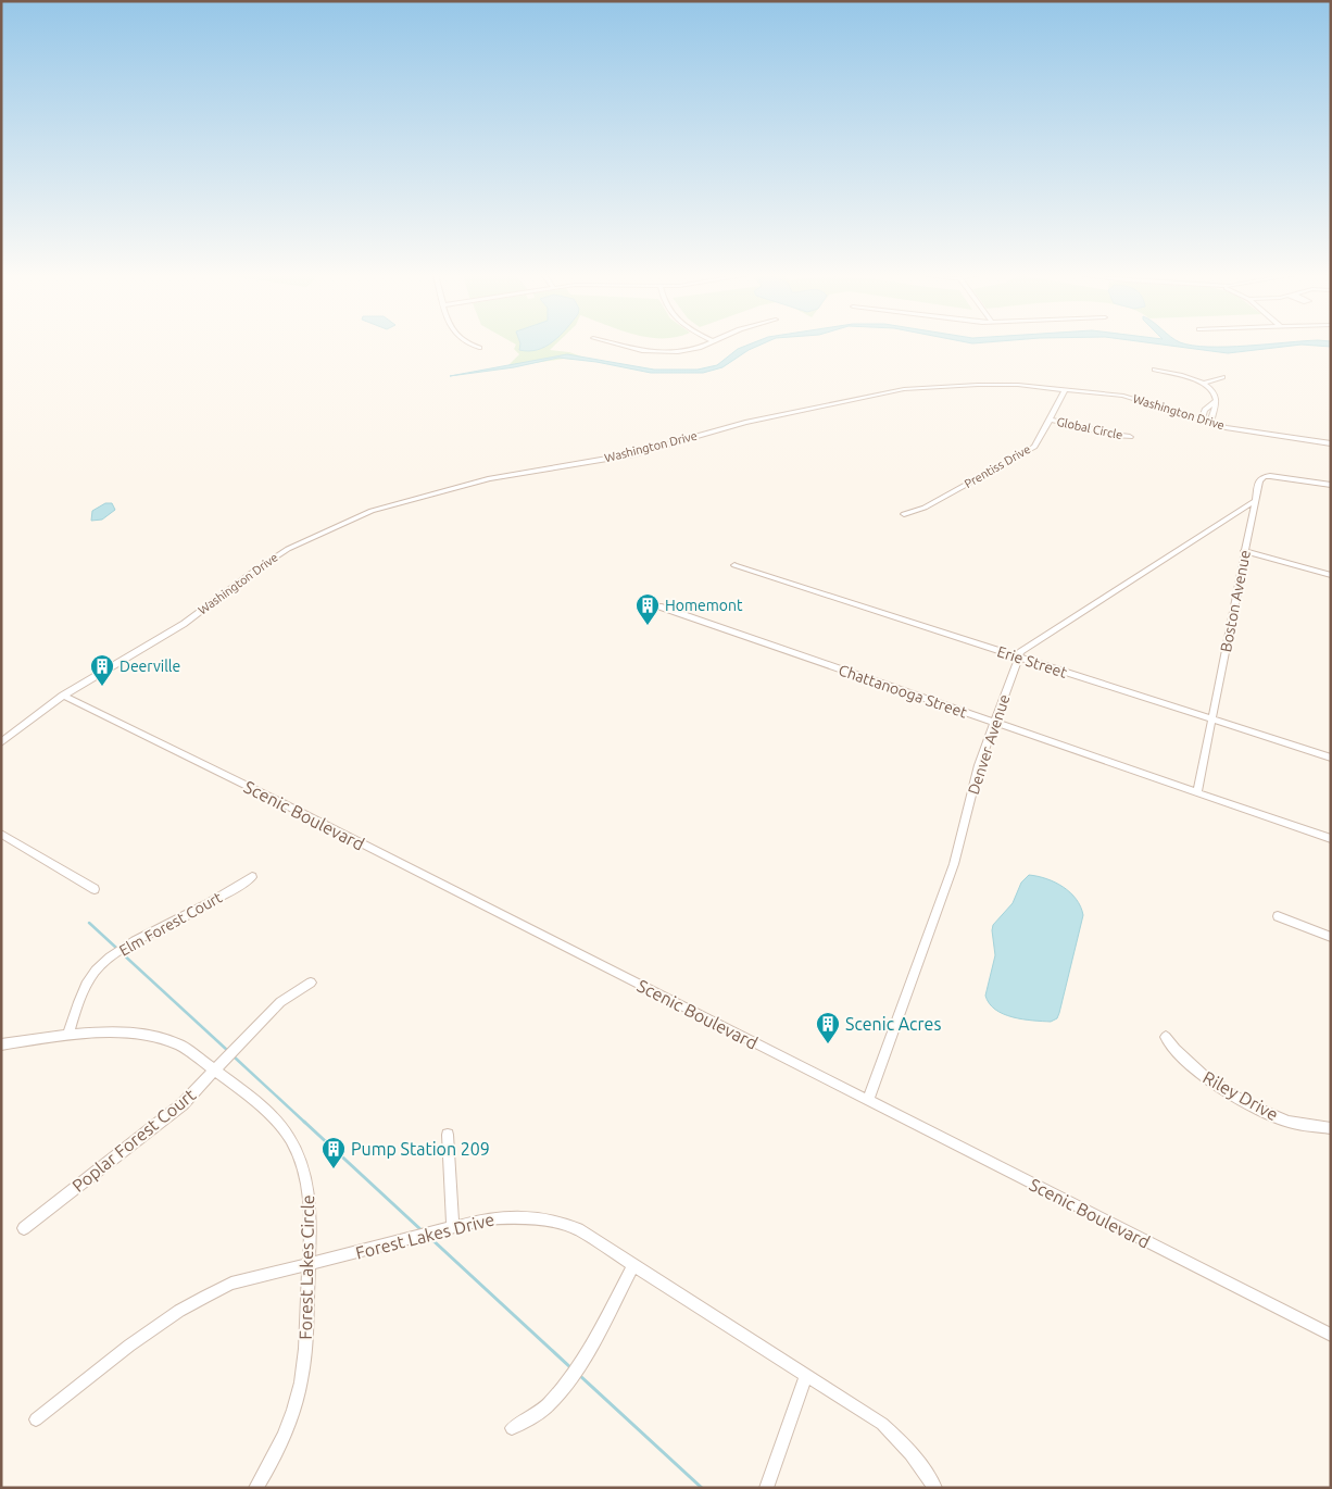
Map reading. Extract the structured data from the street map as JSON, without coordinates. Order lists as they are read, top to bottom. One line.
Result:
{"streets":{"street":["Washington Drive","Global Circle","Prentiss Drive","Boston Avenue","Erie Street","Chattanooga Street","Denver Avenue","Scenic Boulevard","Elm Forest Court","Riley Drive","Poplar Forest Court","Forest Lakes Drive","Forest Lakes Circle"]},"crossings":[["Washington Drive","Prentiss Drive"],["Washington Drive","Scenic Boulevard"],["Global Circle","Prentiss Drive"],["Boston Avenue","Erie Street"],["Boston Avenue","Chattanooga Street"],["Boston Avenue","Denver Avenue"],["Erie Street","Denver Avenue"],["Chattanooga Street","Denver Avenue"],["Denver Avenue","Scenic Boulevard"],["Elm Forest Court","Forest Lakes Circle"],["Poplar Forest Court","Forest Lakes Circle"],["Forest Lakes Drive","Forest Lakes Circle"]],"places":{"building":["Homemont","Deerville","Scenic Acres","Pump Station 209"]}}
